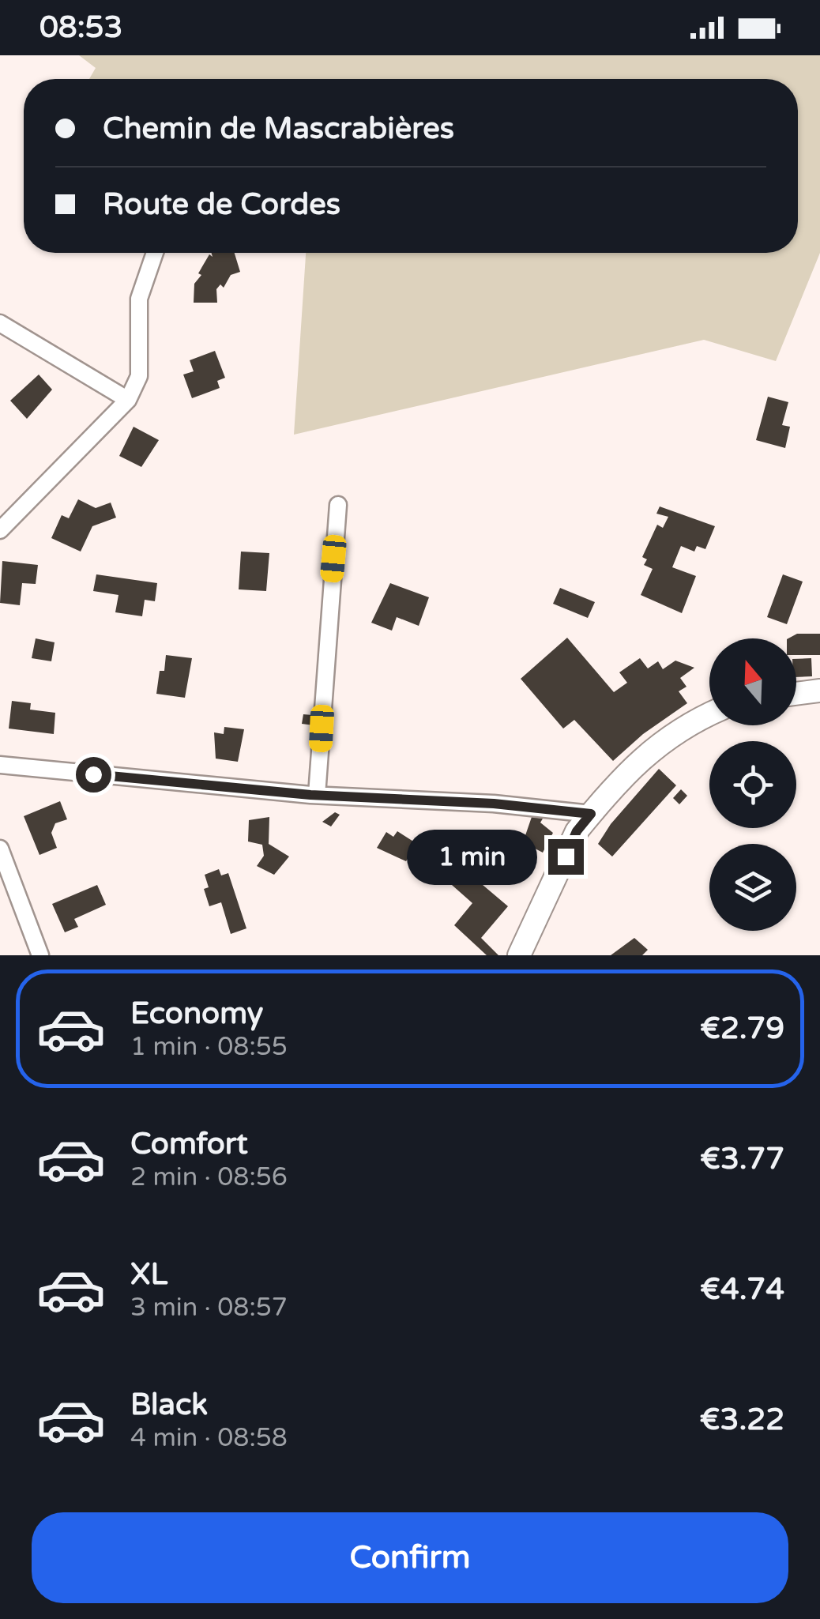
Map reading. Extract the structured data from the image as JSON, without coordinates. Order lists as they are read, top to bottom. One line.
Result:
{"north":"top","page":{"status":"08:53","banner":["Chemin de Mascrabières","Route de Cordes"],"bubble":"1 min","list":[{"name":"Economy","note":"1 min · 08:55","value":"€2.79"},{"name":"Comfort","note":"2 min · 08:56","value":"€3.77"},{"name":"XL","note":"3 min · 08:57","value":"€4.74"},{"name":"Black","note":"4 min · 08:58","value":"€3.22"}],"buttons":"Confirm"}}
